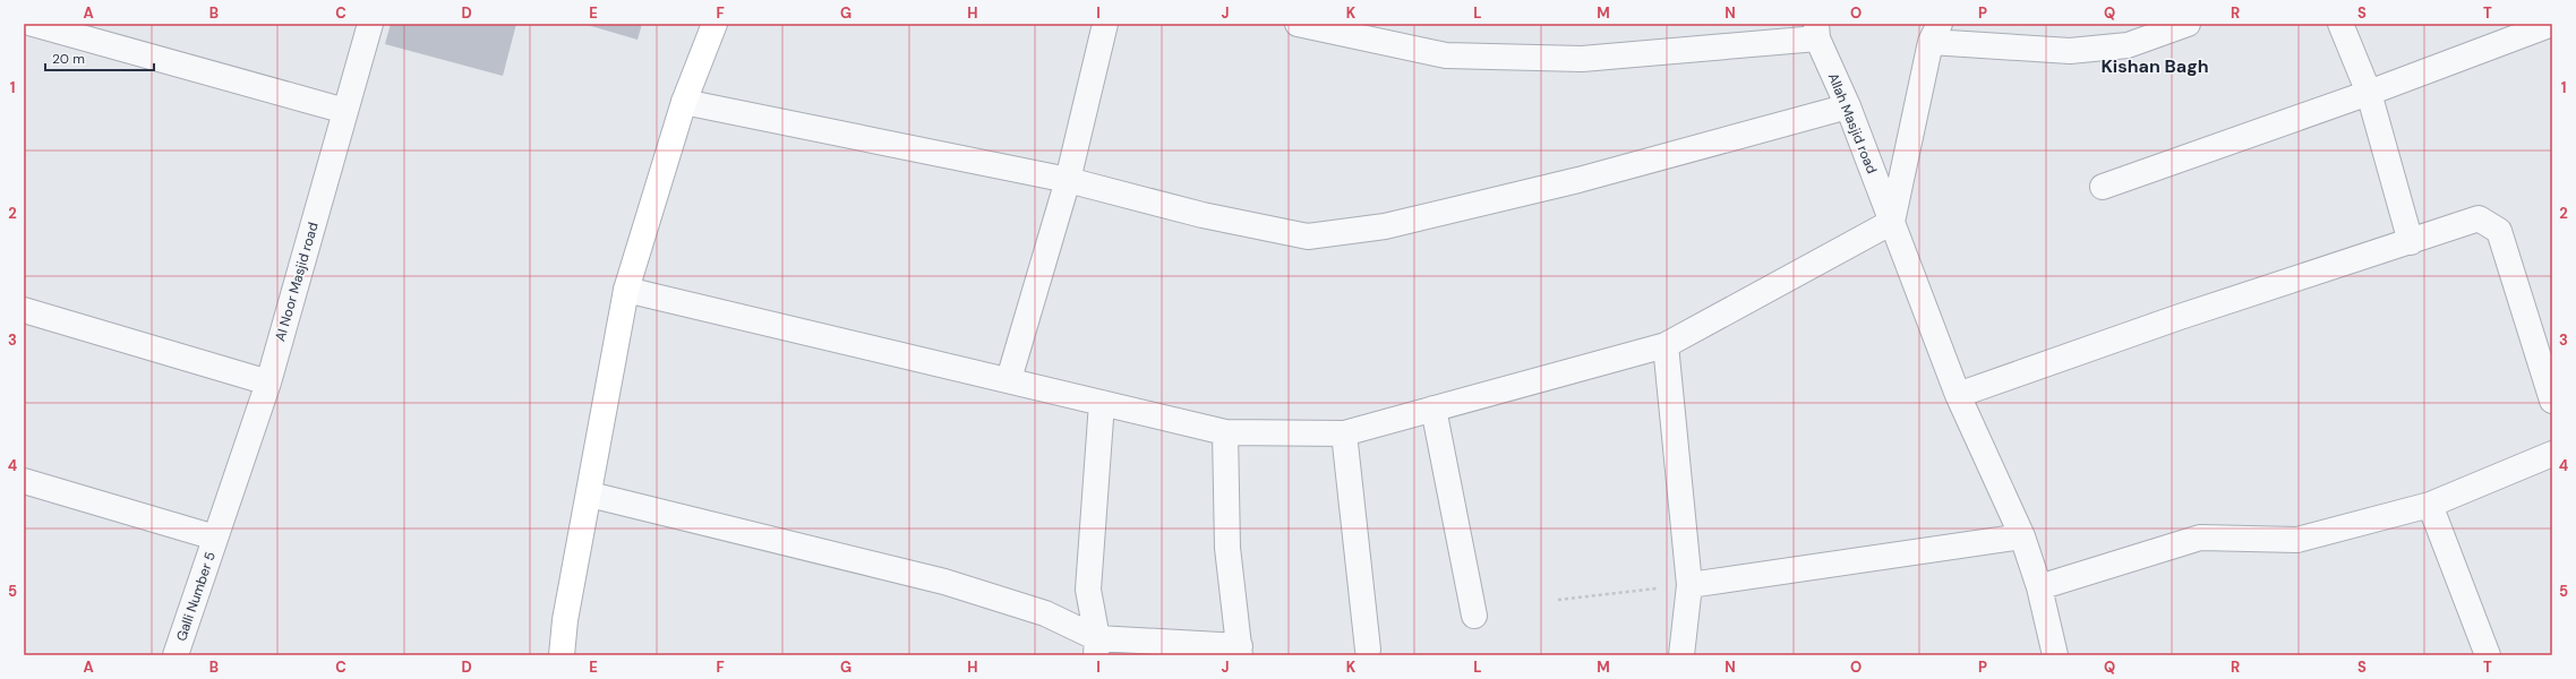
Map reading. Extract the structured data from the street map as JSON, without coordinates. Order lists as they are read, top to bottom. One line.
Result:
{"streets":{"street":["Allah Masjid road","AI Noor Masjid road","Galli Number 5"]},"crossings":[["AI Noor Masjid road","Galli Number 5"]],"districts":["Kishan Bagh"],"scale_bar":"20 m","grid":{"columns":["A","B","C","D","E","F","G","H","I","J","K","L","M","N","O","P","Q","R","S","T"],"rows":["1","2","3","4","5"]}}
